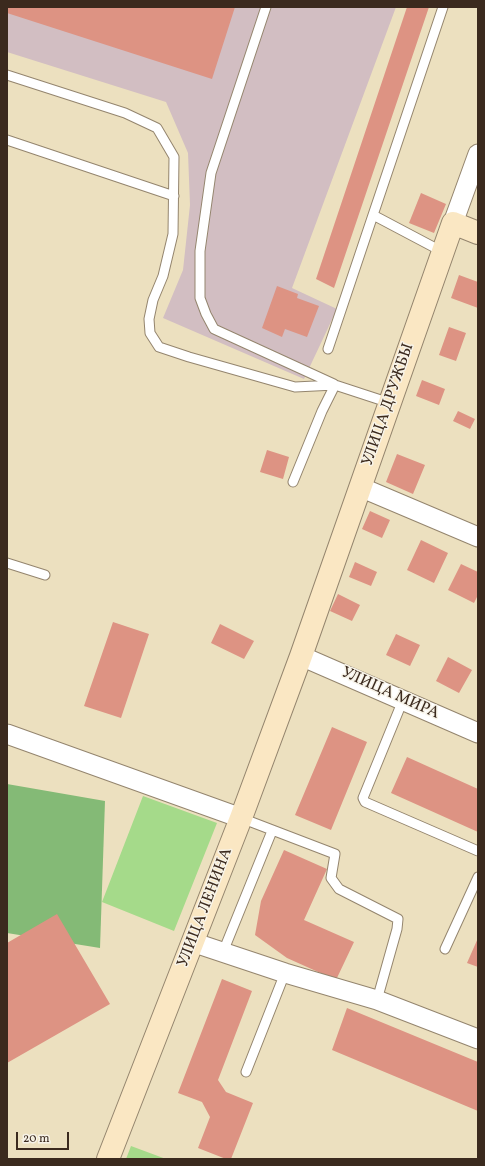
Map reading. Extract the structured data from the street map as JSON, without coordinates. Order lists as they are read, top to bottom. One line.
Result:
{"streets":{"street":["УЛИЦА ДРУЖБЫ","УЛИЦА МИРА","УЛИЦА ЛЕНИНА"]},"crossings":[["УЛИЦА ДРУЖБЫ","УЛИЦА МИРА"],["УЛИЦА ДРУЖБЫ","УЛИЦА ЛЕНИНА"],["УЛИЦА МИРА","УЛИЦА ЛЕНИНА"]],"scale_bar":"20 m"}
